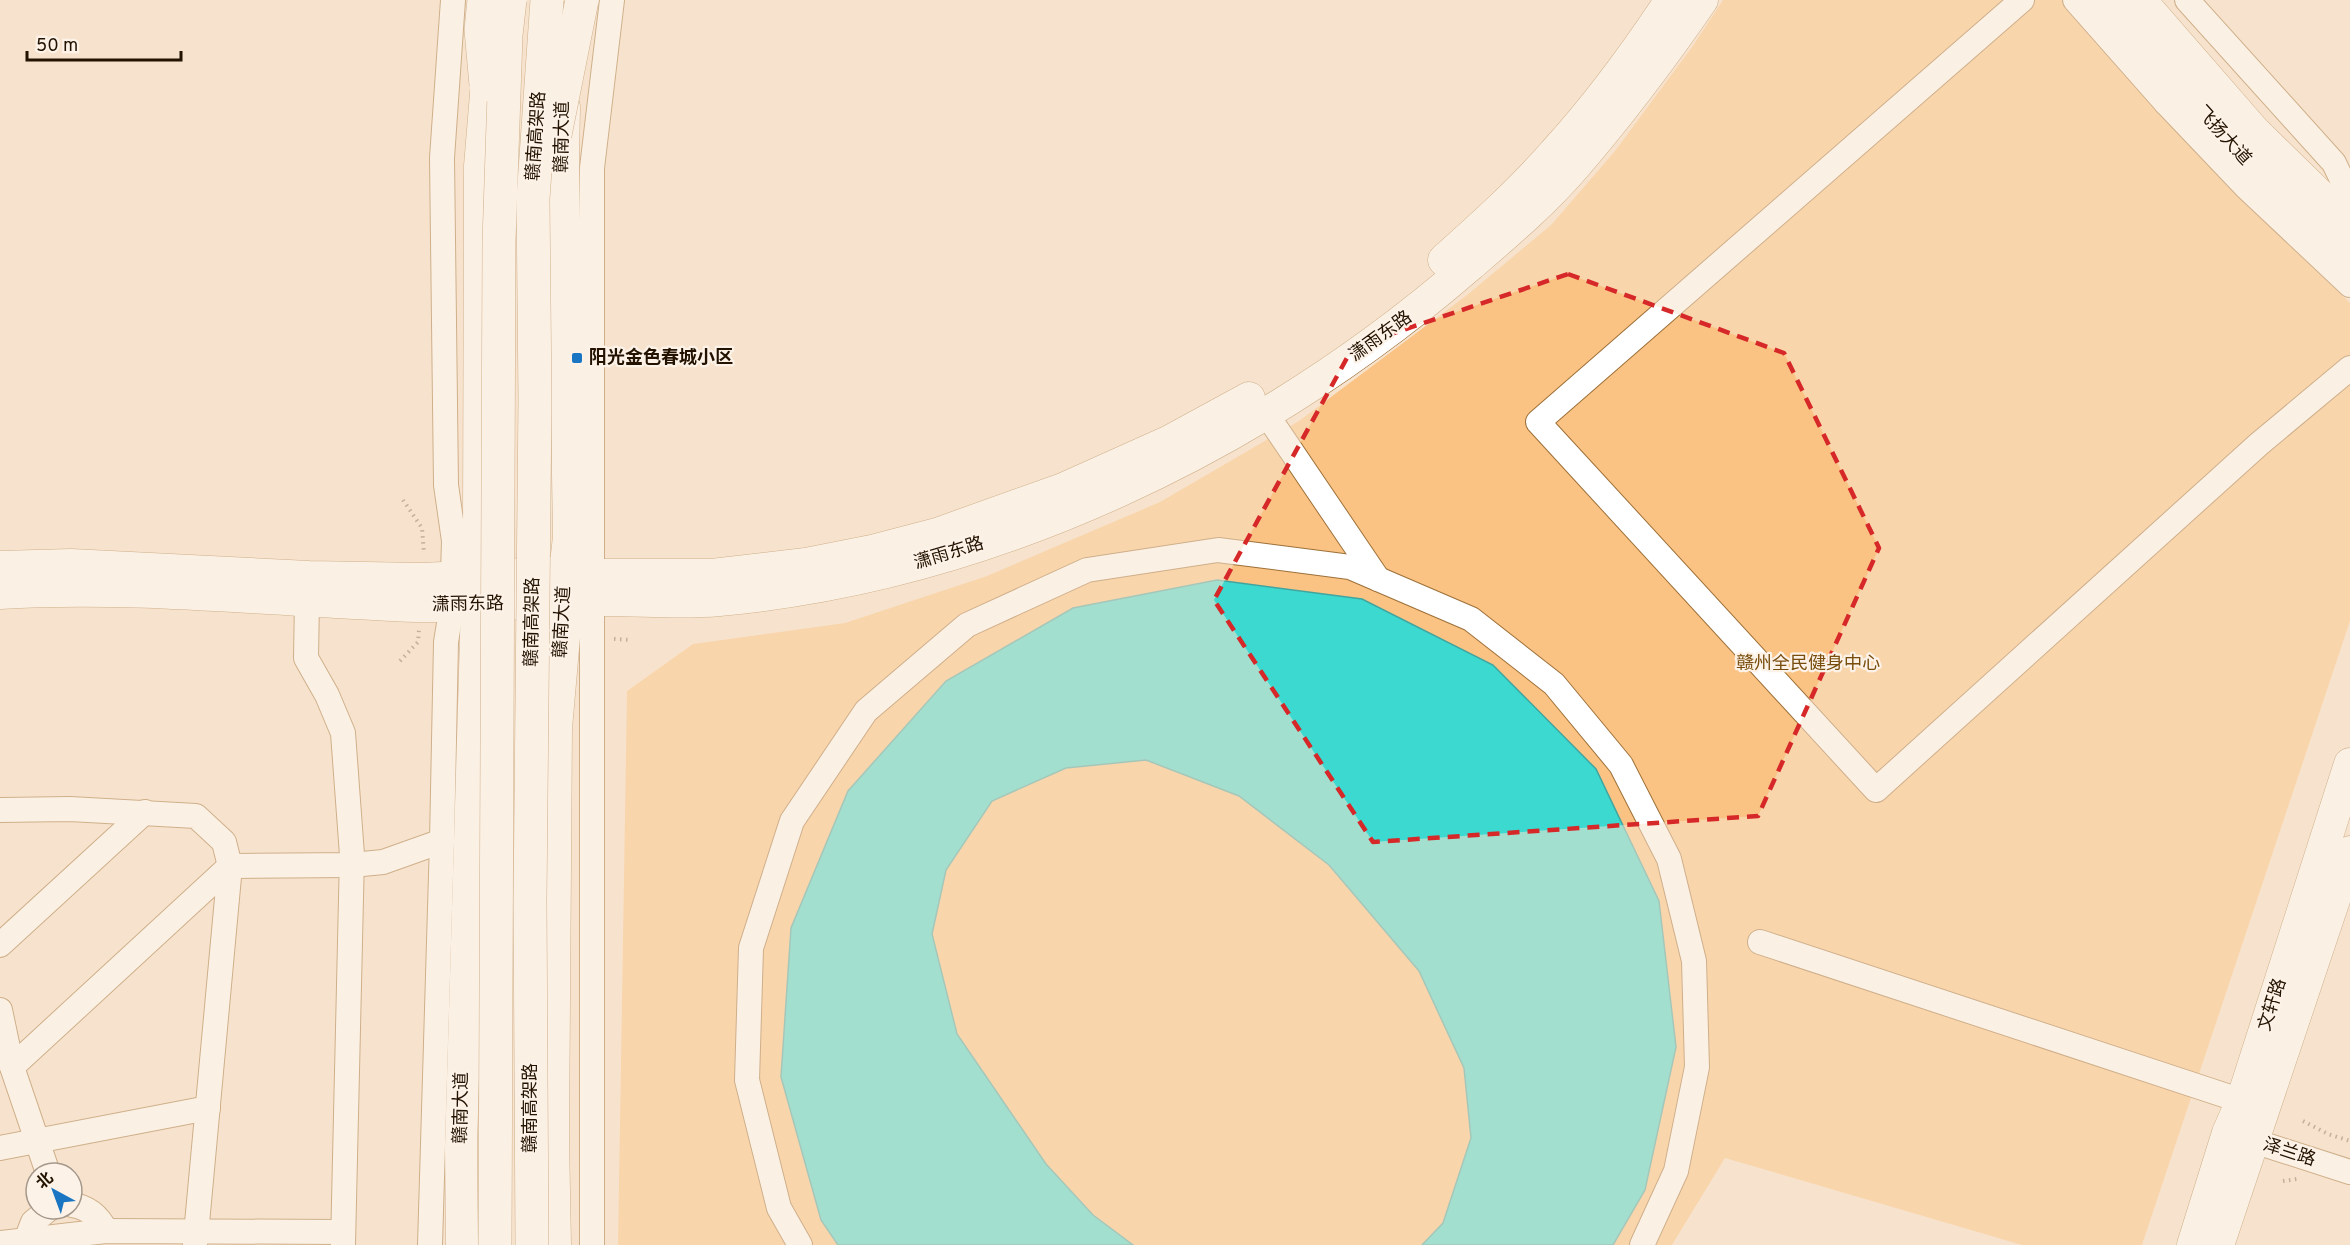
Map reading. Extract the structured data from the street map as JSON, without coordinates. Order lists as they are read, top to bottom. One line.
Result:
{"streets":{"highway":["赣南高架路"],"main road":["飞扬大道","赣南大道","潇雨东路","文轩路"],"street":["泽兰路"]},"crossings":[["赣南大道","潇雨东路"],["文轩路","泽兰路"]],"parks":["赣州全民健身中心"],"places":{"transit":["阳光金色春城小区"]},"scale_bar":"50 m","north":"top left"}
